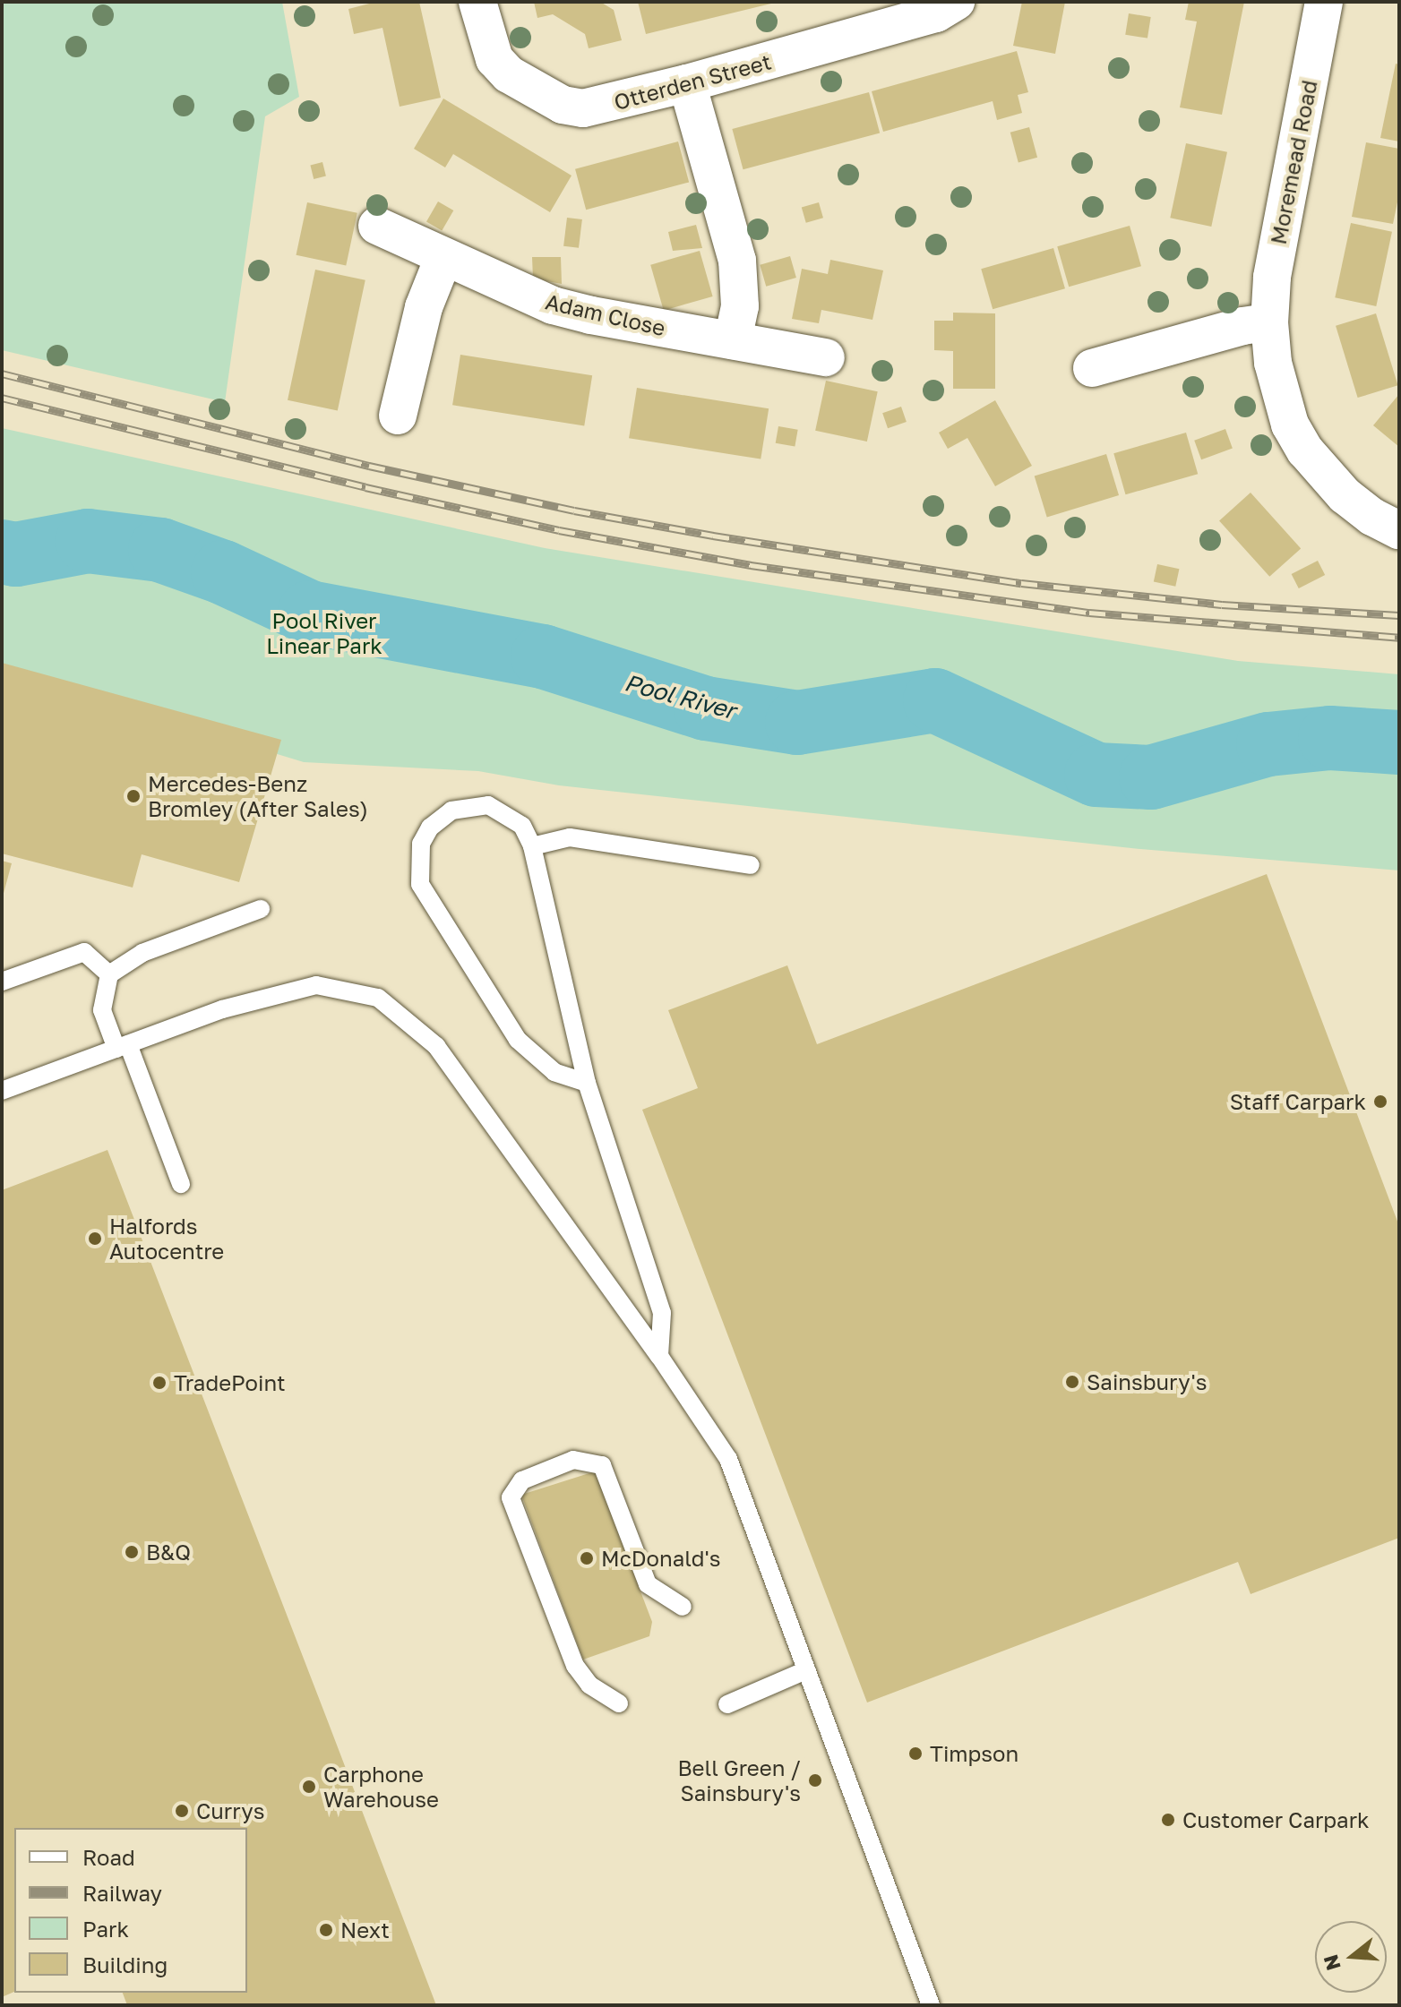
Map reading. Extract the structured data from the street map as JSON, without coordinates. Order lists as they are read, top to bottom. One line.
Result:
{"streets":{"street":["Otterden Street","Moremead Road","Adam Close"]},"water":["Pool River"],"parks":["Pool River Linear Park"],"places":["Mercedes-Benz Bromley (After Sales)","Staff Carpark","Halfords Autocentre","Sainsbury's","TradePoint","B&Q","McDonald's","Timpson","Bell Green / Sainsbury's","Carphone Warehouse","Currys","Customer Carpark","Next"],"legend":["Road","Railway","Park","Building"],"north":"left"}
